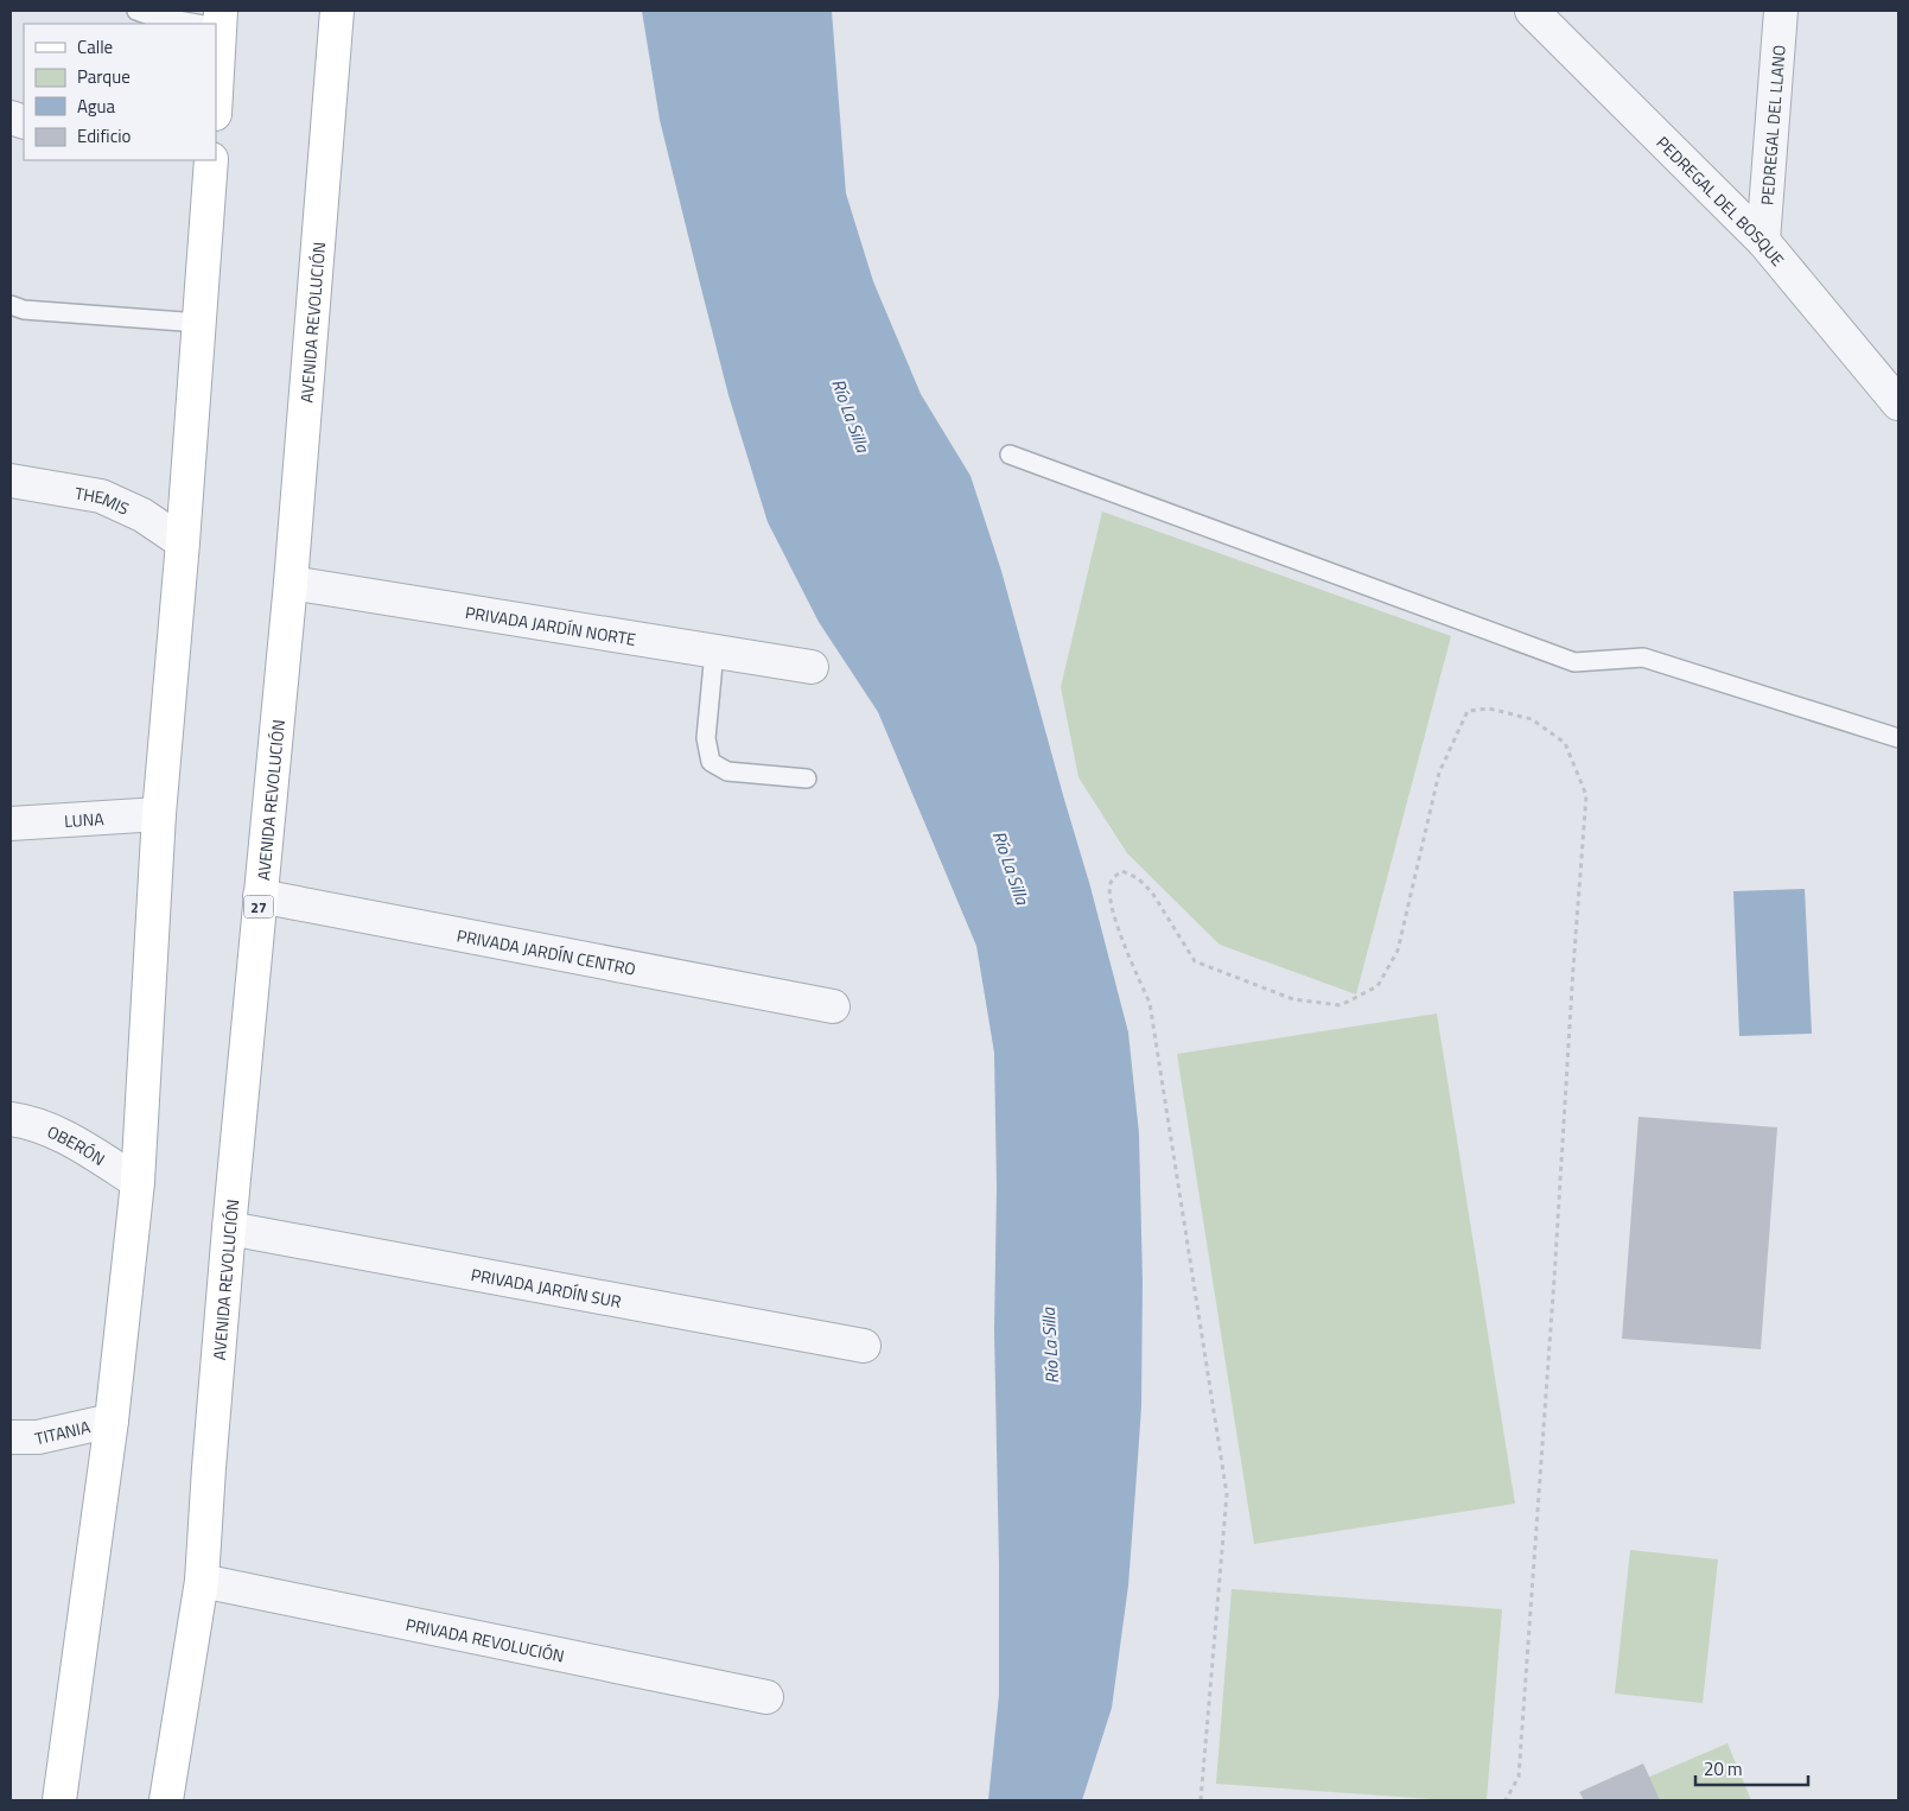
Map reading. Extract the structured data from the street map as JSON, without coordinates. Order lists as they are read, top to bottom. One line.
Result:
{"streets":{"main road":["AVENIDA REVOLUCIÓN","27"],"street":["PEDREGAL DEL LLANO","PEDREGAL DEL BOSQUE","THEMIS","PRIVADA JARDÍN NORTE","LUNA","PRIVADA JARDÍN CENTRO","OBERÓN","PRIVADA JARDÍN SUR","TITANIA","PRIVADA REVOLUCIÓN"]},"crossings":[["PEDREGAL DEL LLANO","PEDREGAL DEL BOSQUE"],["AVENIDA REVOLUCIÓN","PRIVADA JARDÍN NORTE"],["AVENIDA REVOLUCIÓN","PRIVADA JARDÍN CENTRO"],["AVENIDA REVOLUCIÓN","PRIVADA JARDÍN SUR"],["AVENIDA REVOLUCIÓN","PRIVADA REVOLUCIÓN"]],"water":["Río La Silla"],"legend":["Calle","Parque","Agua","Edificio"],"scale_bar":"20 m"}
